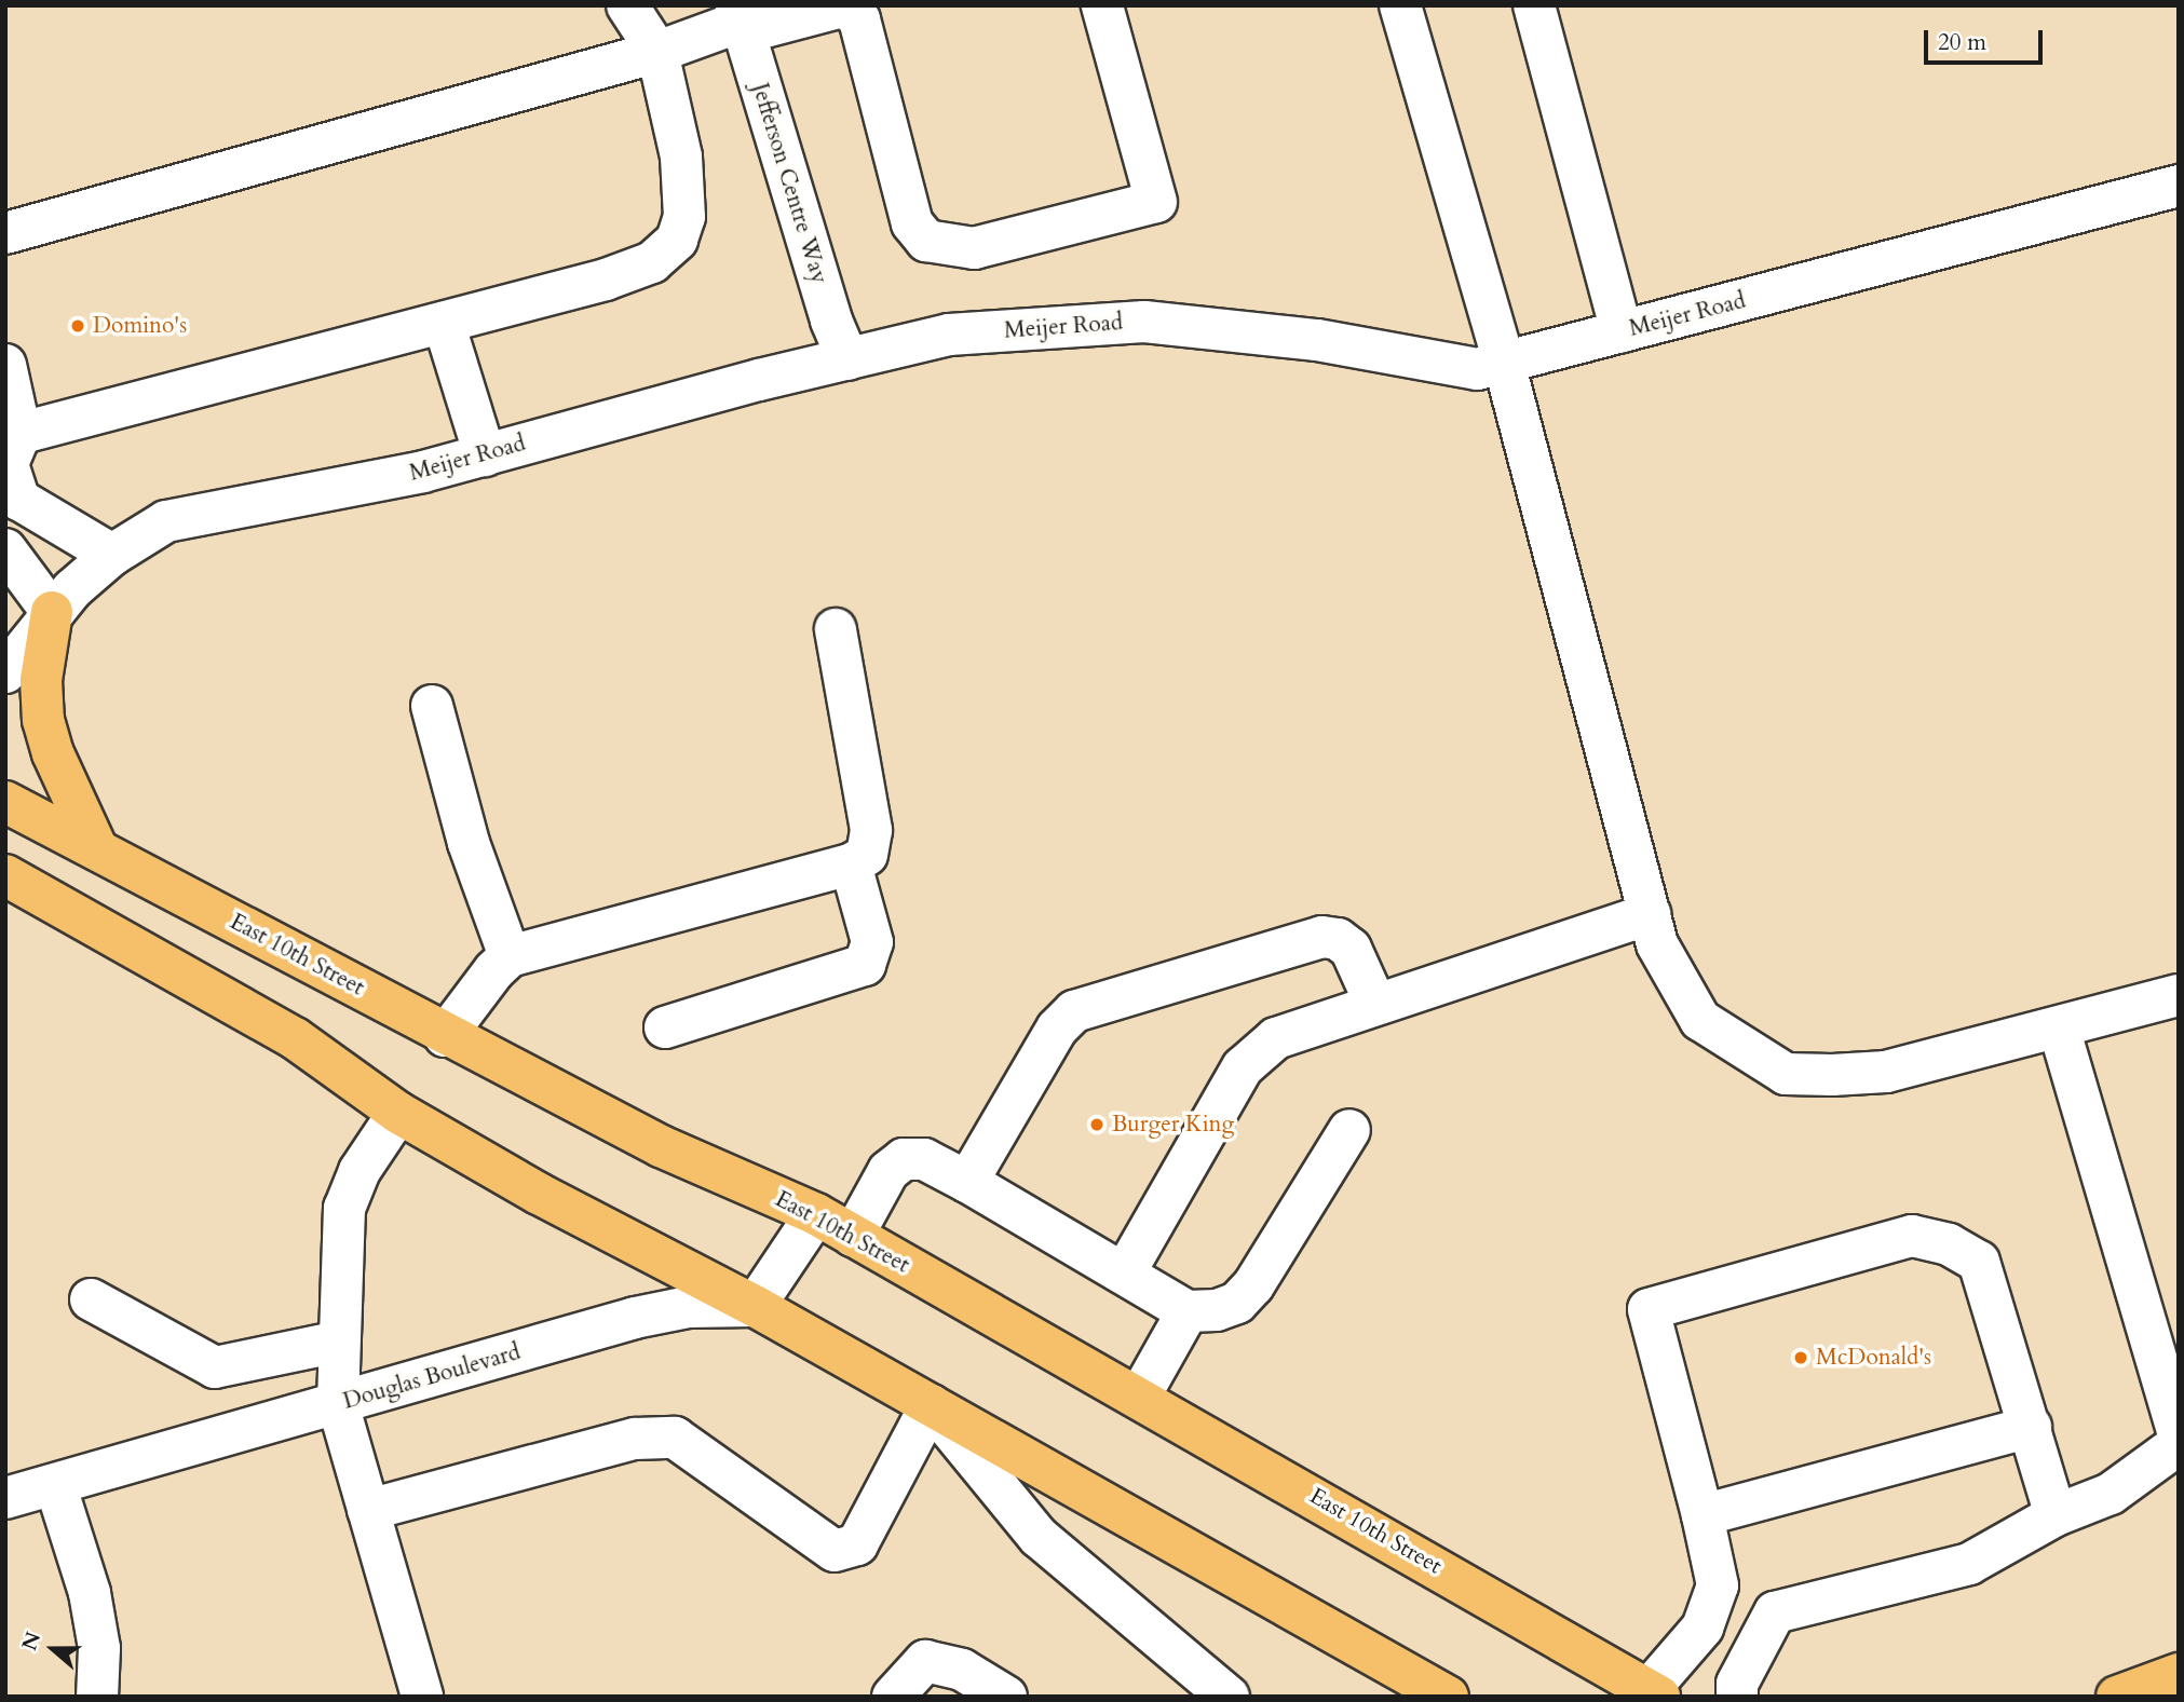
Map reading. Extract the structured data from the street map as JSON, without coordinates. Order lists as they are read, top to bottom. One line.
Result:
{"streets":{"main road":["East 10th Street"],"street":["Jefferson Centre Way","Meijer Road","Douglas Boulevard"]},"crossings":[["Jefferson Centre Way","Meijer Road"]],"places":["Domino's","Burger King","McDonald's"],"scale_bar":"20 m","north":"left"}
